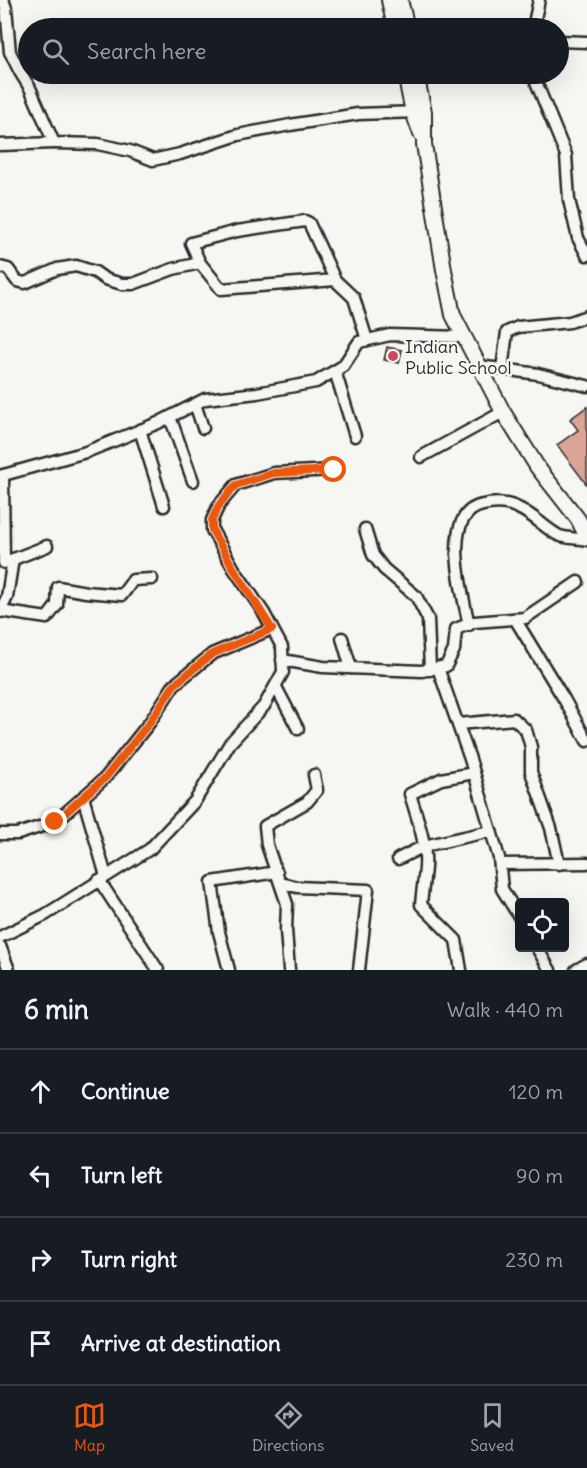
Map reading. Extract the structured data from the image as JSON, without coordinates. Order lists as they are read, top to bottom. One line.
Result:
{"places":["Indian Public School"],"page":{"search":"Search here","heading":["6 min","Walk · 440 m"],"list":[["Continue","120 m"],["Turn left","90 m"],["Turn right","230 m"],"Arrive at destination"],"nav":["Map","Directions","Saved"]}}
